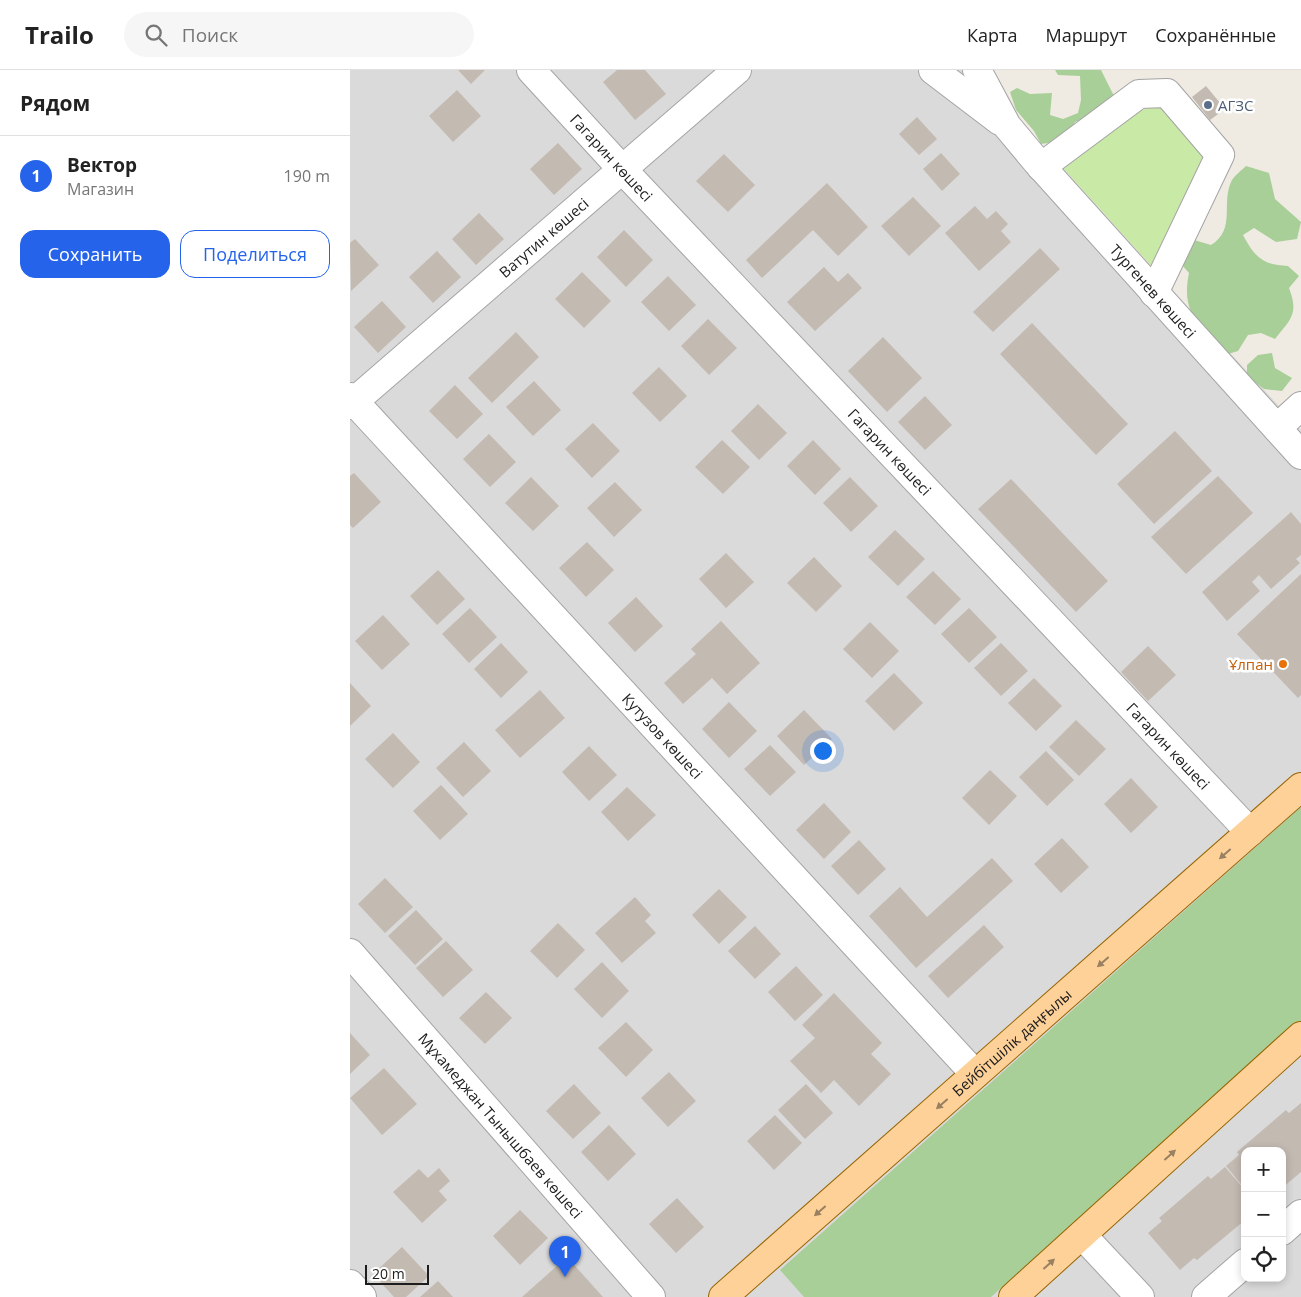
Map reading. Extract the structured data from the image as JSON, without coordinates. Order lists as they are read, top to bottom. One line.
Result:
{"streets":{"main road":["Бейбітшілік даңғылы"],"street":["Гагарин көшесі","Ватутин көшесі","Тургенев көшесі","Кутузов көшесі","Мұхамеджан Тынышбаев көшесі"]},"crossings":[["Гагарин көшесі","Ватутин көшесі"],["Гагарин көшесі","Бейбітшілік даңғылы"],["Ватутин көшесі","Кутузов көшесі"],["Кутузов көшесі","Бейбітшілік даңғылы"]],"places":["АГЗС","Ұлпан"],"scale_bar":"20 m","page":{"header":"Trailo","search":"Поиск","nav":["Карта","Маршрут","Сохранённые"],"heading":"Рядом","list":[{"mark":"1","name":"Вектор","note":"Магазин","value":"190 m"}],"buttons":["Сохранить","Поделиться"],"map_buttons":["+","−"],"pins":"1","scale":"20 m"}}
